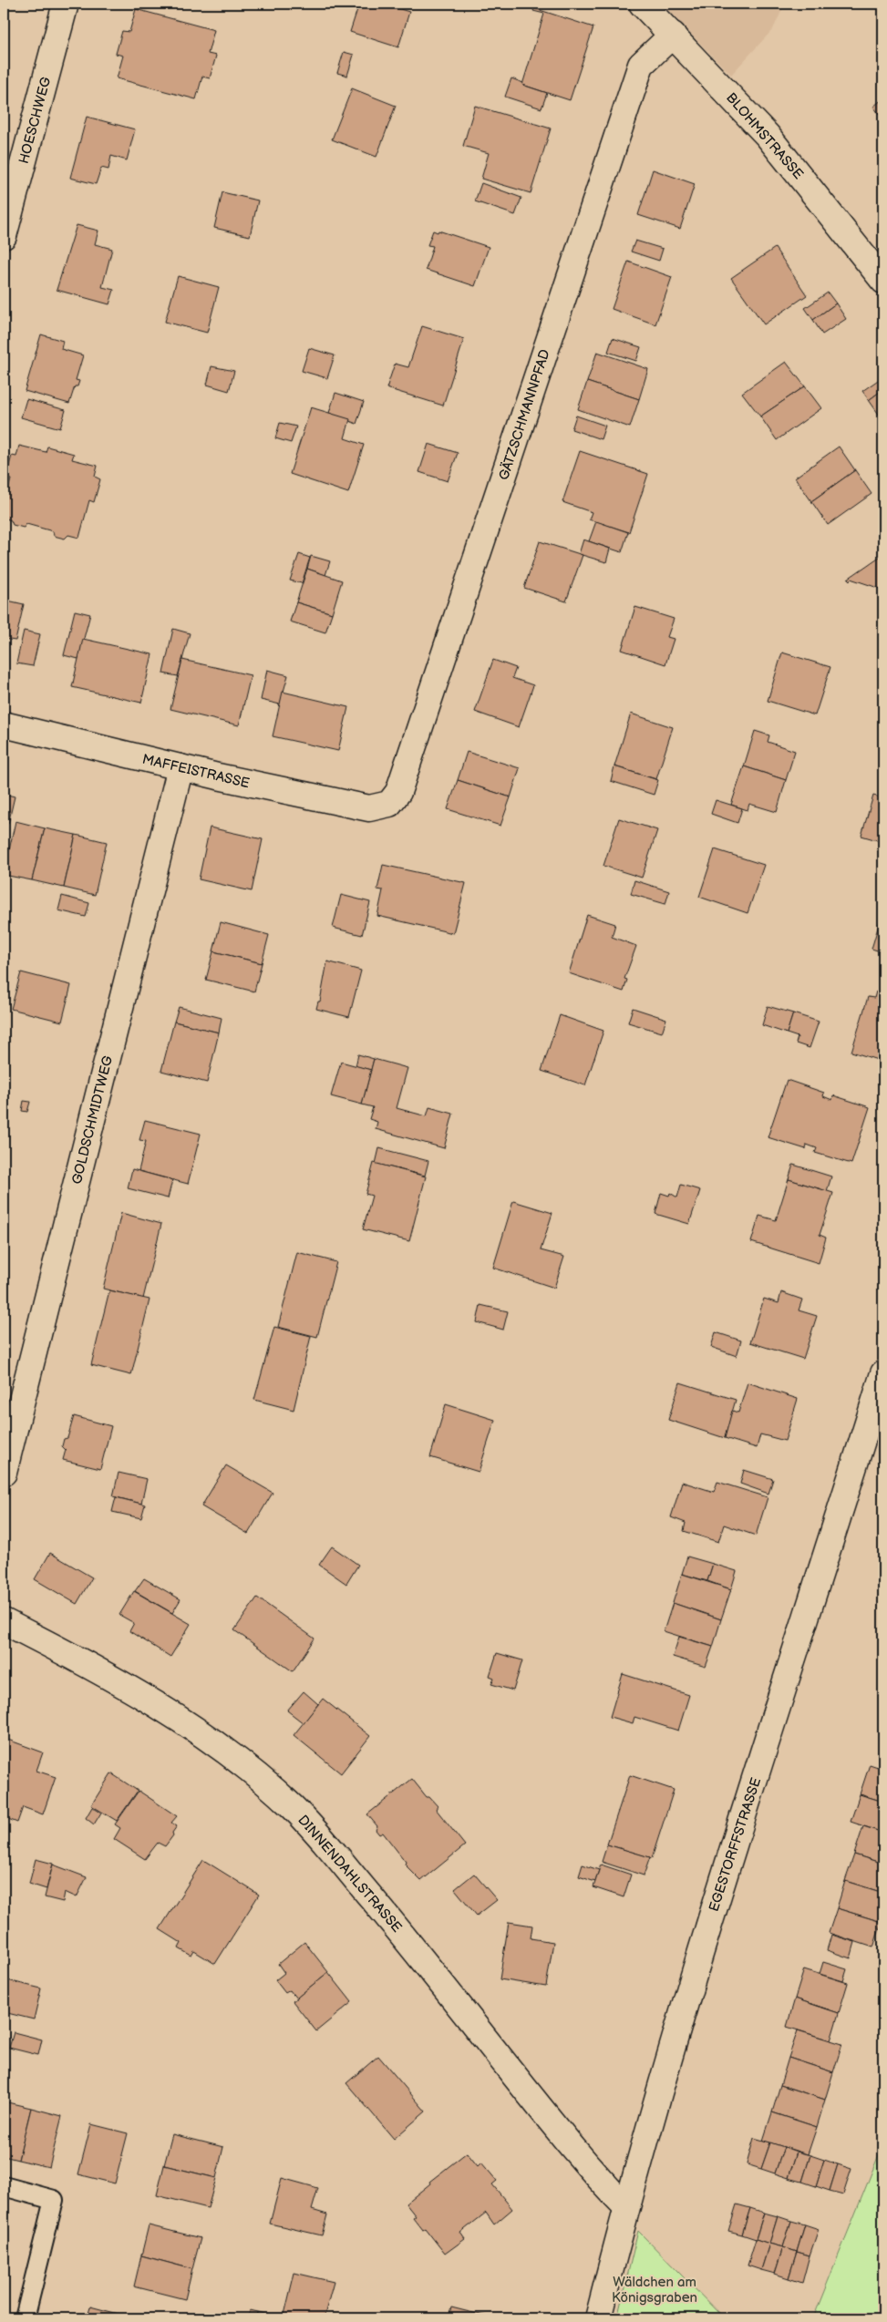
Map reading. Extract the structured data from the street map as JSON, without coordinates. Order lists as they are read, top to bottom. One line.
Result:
{"streets":{"street":["HOESCHWEG","BLOHMSTRASSE","GÄTZSCHMANNPFAD","MAFFEISTRASSE","GOLDSCHMIDTWEG","EGESTORFFSTRASSE","DINNENDAHLSTRASSE"]},"crossings":[["BLOHMSTRASSE","GÄTZSCHMANNPFAD"],["GÄTZSCHMANNPFAD","MAFFEISTRASSE"],["MAFFEISTRASSE","GOLDSCHMIDTWEG"],["EGESTORFFSTRASSE","DINNENDAHLSTRASSE"]],"parks":["Wäldchen am Königsgraben"]}
